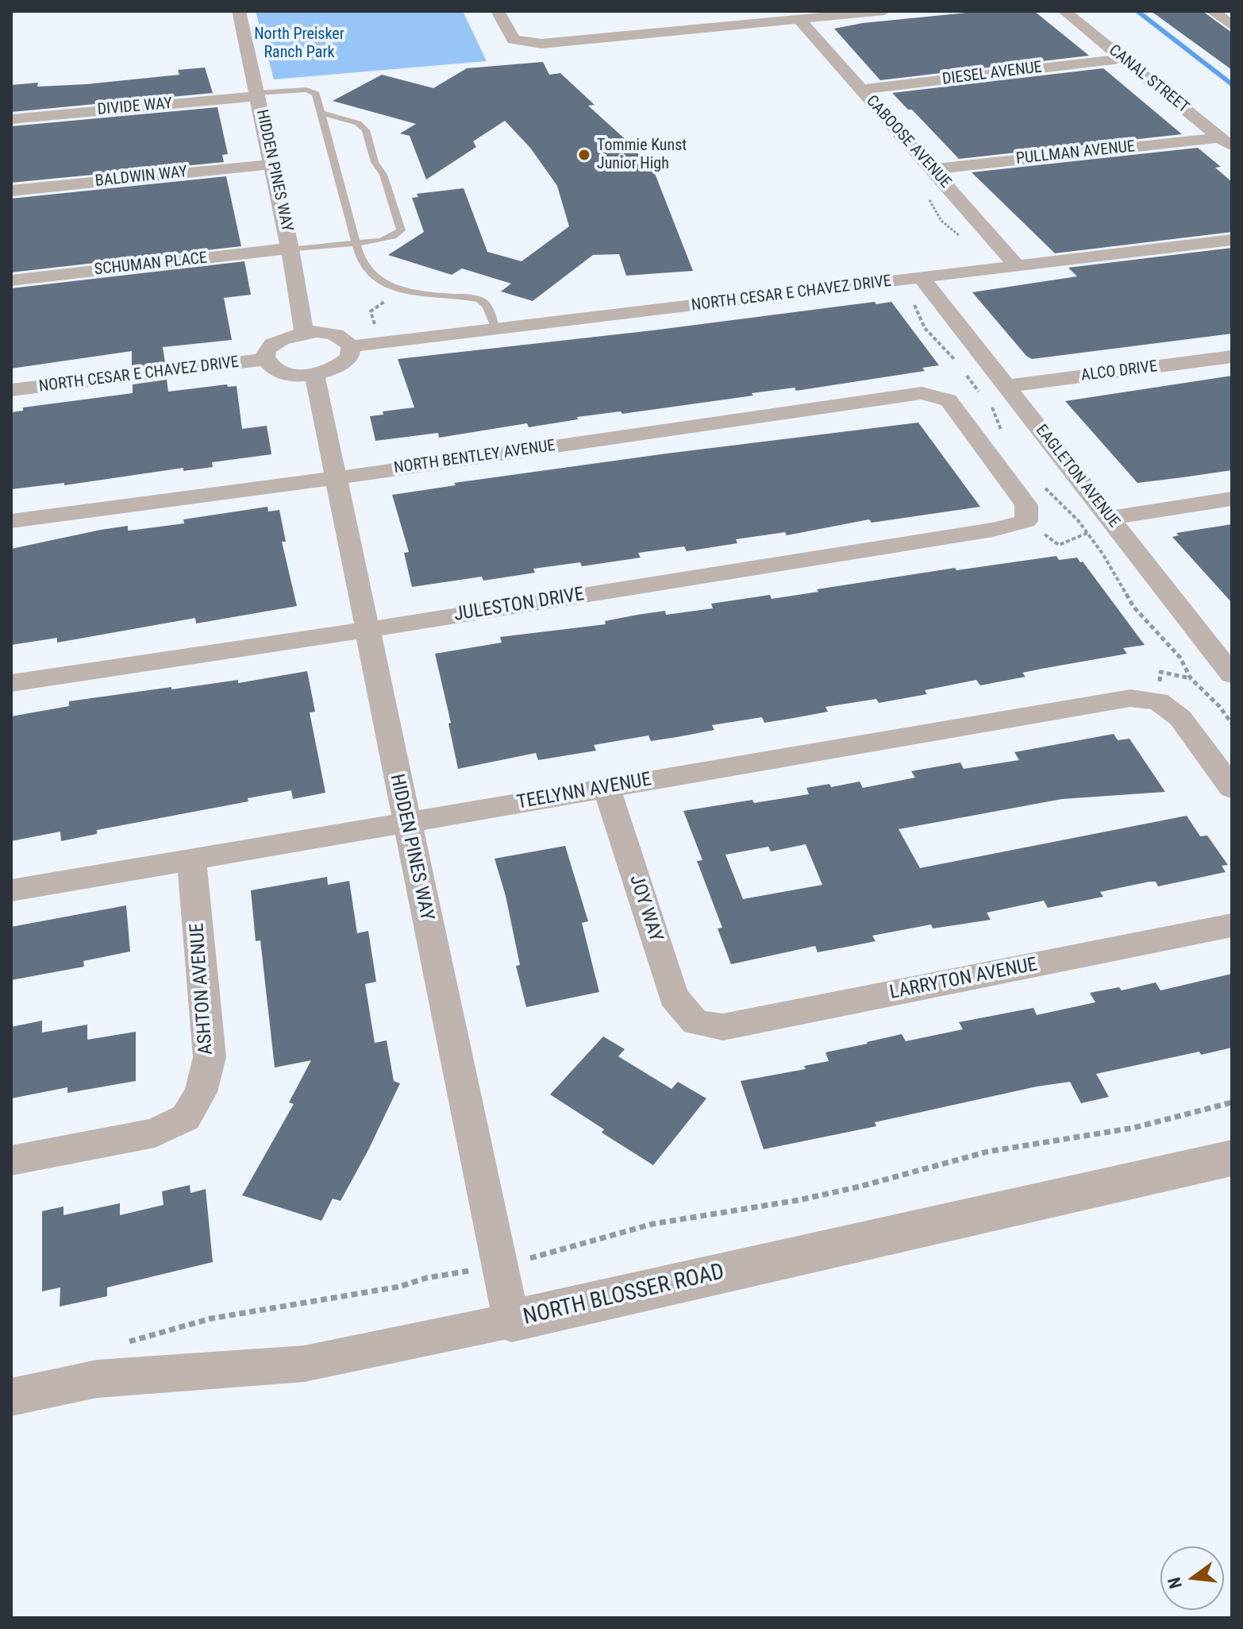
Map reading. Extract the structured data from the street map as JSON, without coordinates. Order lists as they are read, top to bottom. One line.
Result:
{"streets":{"street":["DIESEL AVENUE","CANAL STREET","DIVIDE WAY","CABOOSE AVENUE","PULLMAN AVENUE","HIDDEN PINES WAY","BALDWIN WAY","SCHUMAN PLACE","NORTH CESAR E CHAVEZ DRIVE","ALCO DRIVE","NORTH BENTLEY AVENUE","EAGLETON AVENUE","JULESTON DRIVE","TEELYNN AVENUE","JOY WAY","LARRYTON AVENUE","ASHTON AVENUE","NORTH BLOSSER ROAD"]},"crossings":[["DIESEL AVENUE","CANAL STREET"],["DIESEL AVENUE","CABOOSE AVENUE"],["CANAL STREET","PULLMAN AVENUE"],["DIVIDE WAY","HIDDEN PINES WAY"],["CABOOSE AVENUE","PULLMAN AVENUE"],["CABOOSE AVENUE","NORTH CESAR E CHAVEZ DRIVE"],["HIDDEN PINES WAY","BALDWIN WAY"],["HIDDEN PINES WAY","SCHUMAN PLACE"],["HIDDEN PINES WAY","NORTH BENTLEY AVENUE"],["HIDDEN PINES WAY","JULESTON DRIVE"],["HIDDEN PINES WAY","TEELYNN AVENUE"],["HIDDEN PINES WAY","NORTH BLOSSER ROAD"],["NORTH CESAR E CHAVEZ DRIVE","EAGLETON AVENUE"],["ALCO DRIVE","EAGLETON AVENUE"],["NORTH BENTLEY AVENUE","JULESTON DRIVE"],["TEELYNN AVENUE","JOY WAY"],["TEELYNN AVENUE","ASHTON AVENUE"],["JOY WAY","LARRYTON AVENUE"]],"parks":["North Preisker Ranch Park"],"places":["Tommie Kunst Junior High"],"north":"left"}
